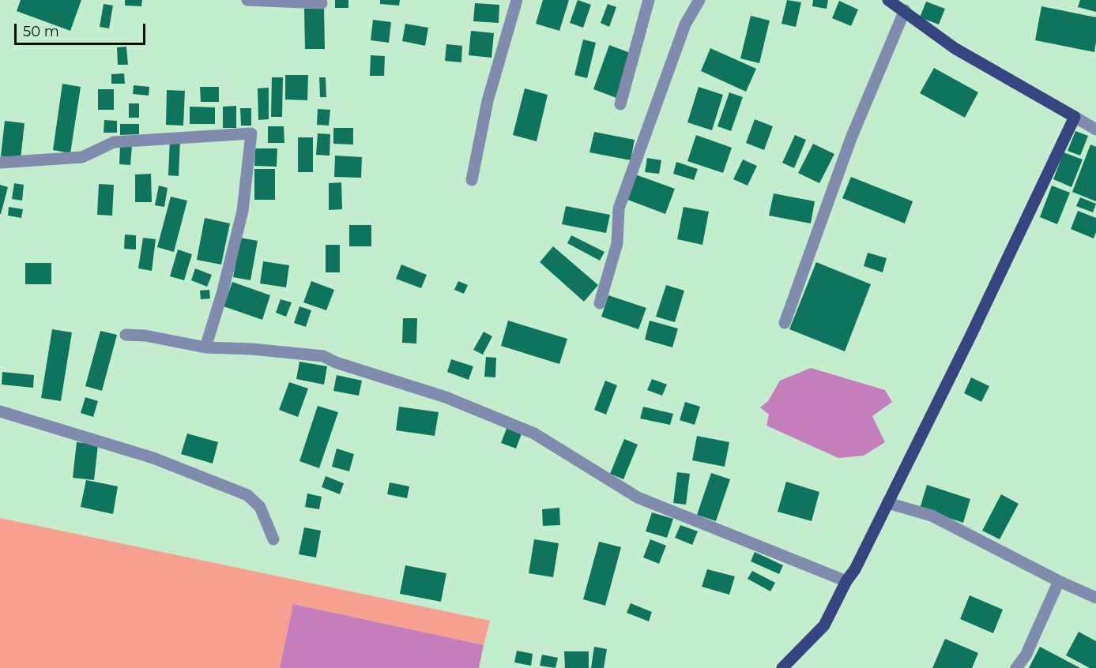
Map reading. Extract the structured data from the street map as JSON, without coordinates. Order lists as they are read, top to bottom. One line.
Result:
{"scale_bar":"50 m"}
